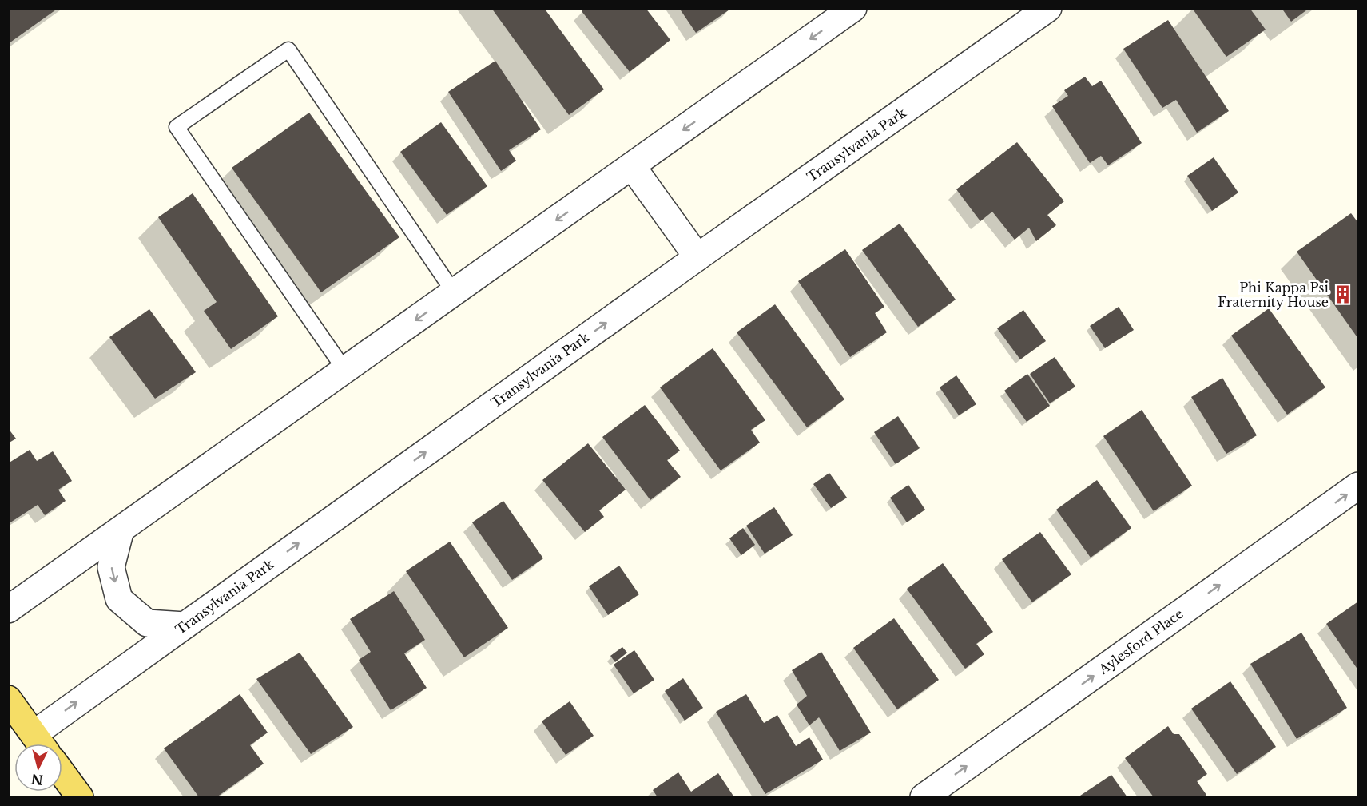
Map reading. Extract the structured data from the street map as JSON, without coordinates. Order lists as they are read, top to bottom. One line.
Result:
{"streets":{"street":["Transylvania Park","Aylesford Place"]},"one_way":["Aylesford Place"],"places":{"building":["Phi Kappa Psi Fraternity House"]},"north":"bottom"}
